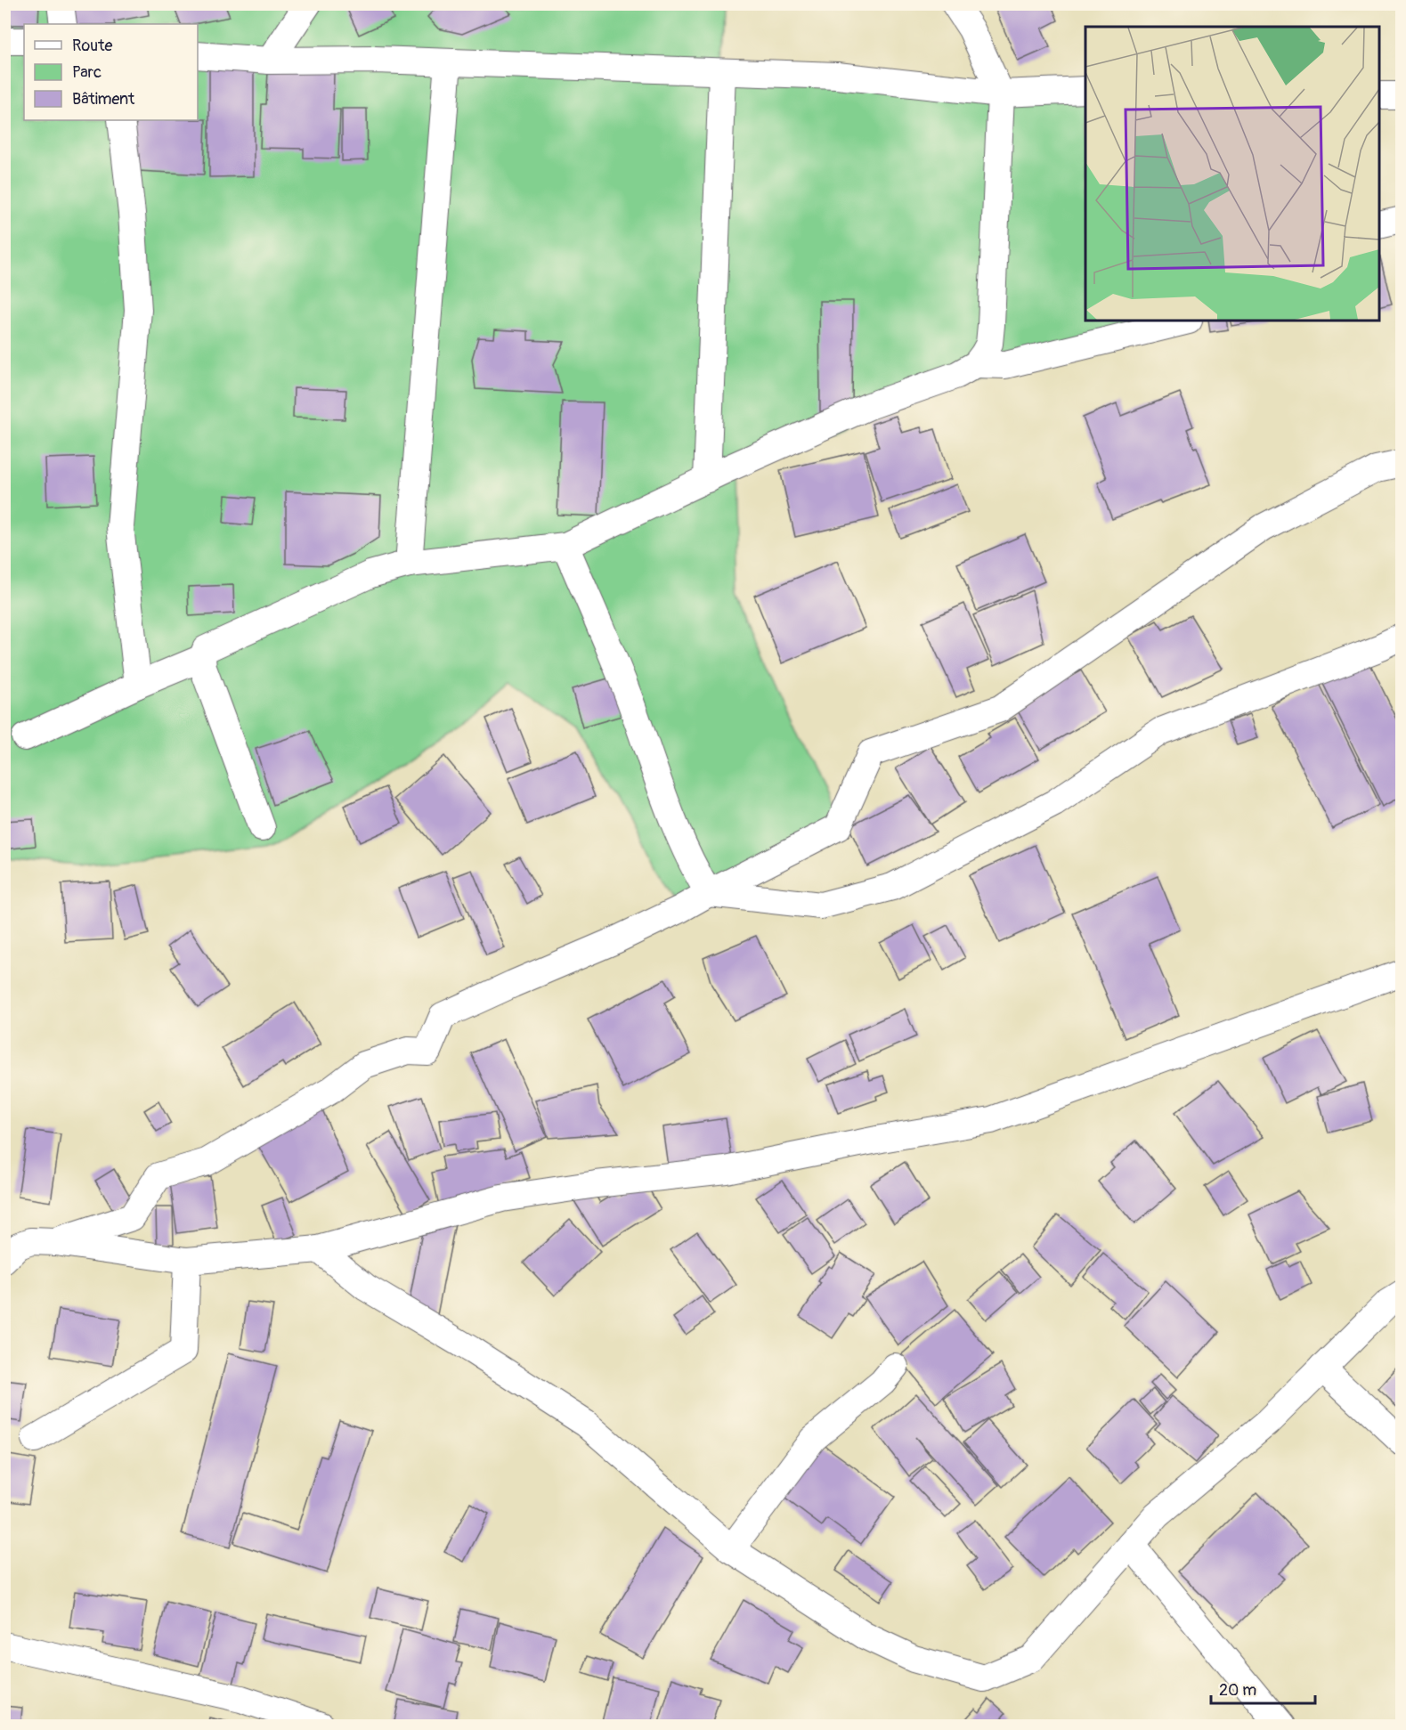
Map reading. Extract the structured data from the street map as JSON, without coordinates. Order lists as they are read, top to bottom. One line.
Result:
{"legend":["Route","Parc","Bâtiment"],"scale_bar":"20 m"}
